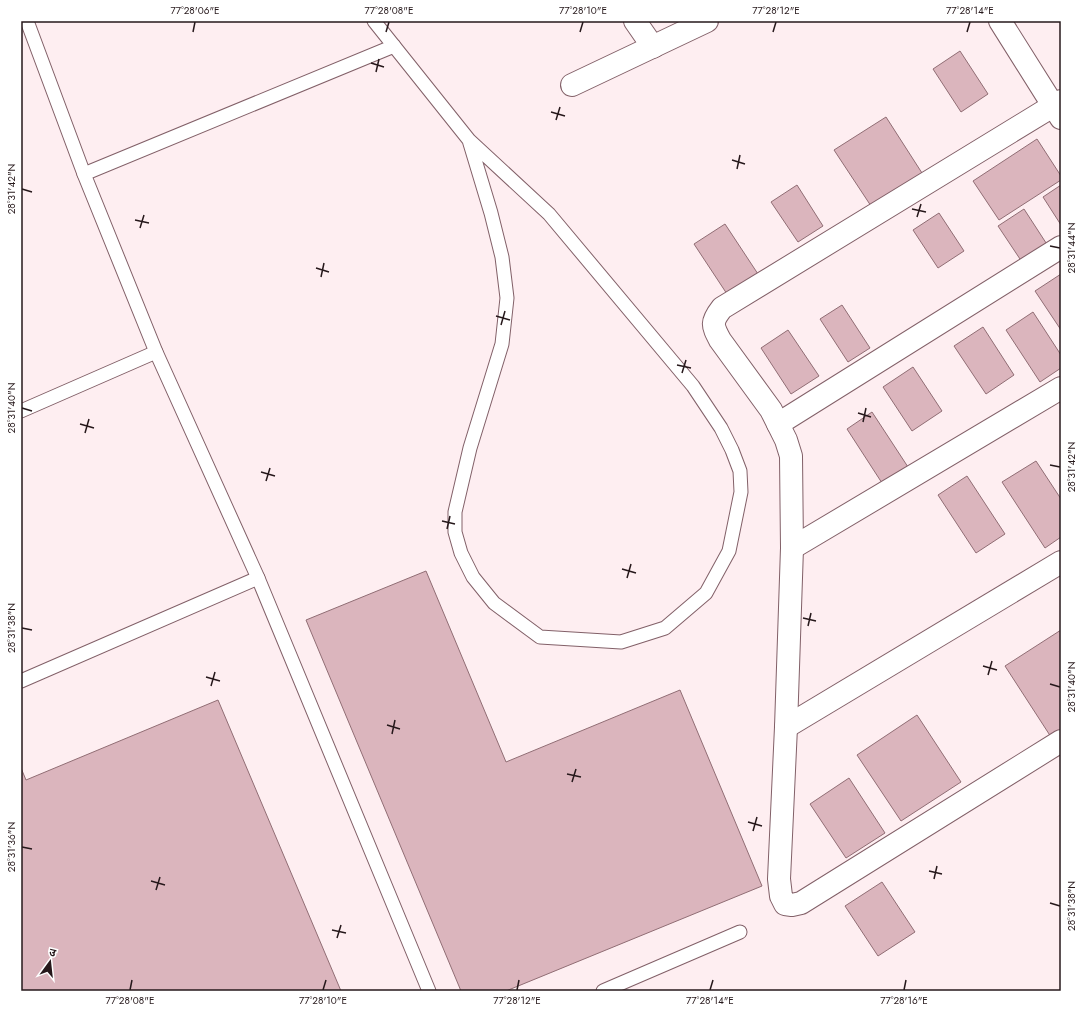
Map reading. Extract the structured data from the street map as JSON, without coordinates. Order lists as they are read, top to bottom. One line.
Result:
{"north":"top","coordinates":["77°28'06\"E","77°28'08\"E","77°28'10\"E","77°28'12\"E","77°28'14\"E","28°31'42\"N","28°31'44\"N","28°31'40\"N","28°31'38\"N","28°31'36\"N","77°28'16\"E"]}
